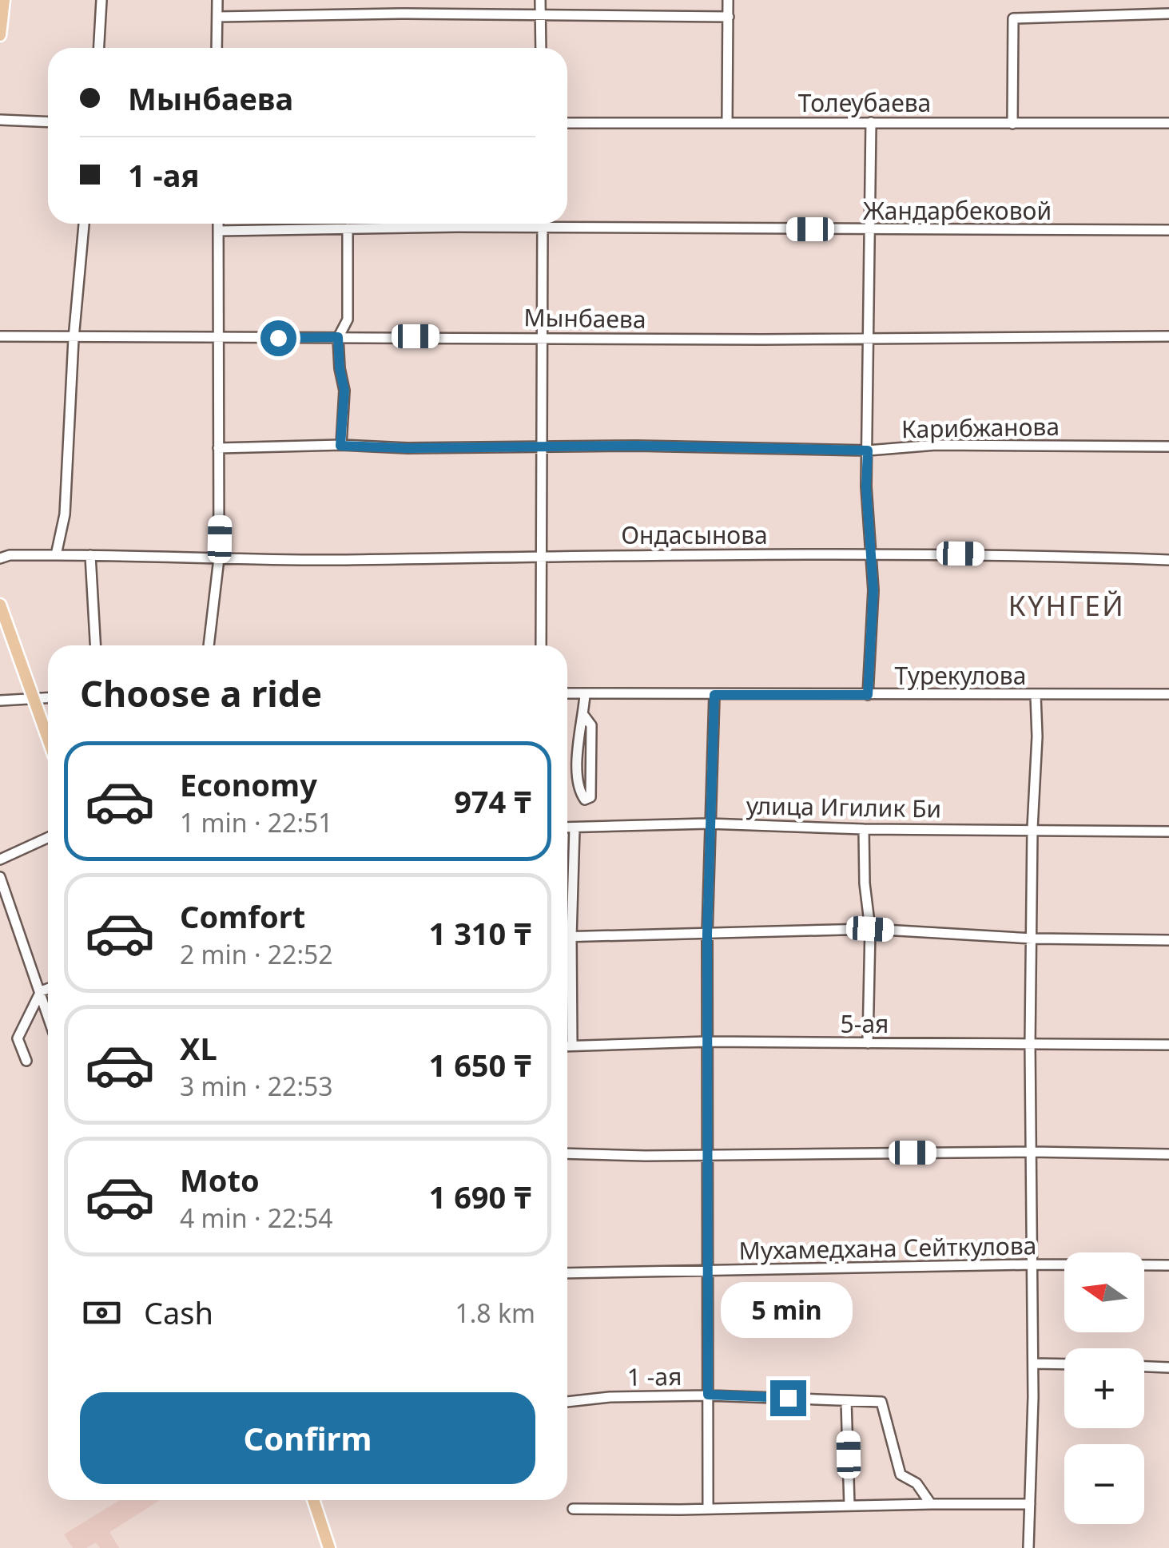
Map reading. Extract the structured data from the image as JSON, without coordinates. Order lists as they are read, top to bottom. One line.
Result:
{"streets":{"street":["Толеубаева","Жандарбековой","Мынбаева","Карибжанова","Ондасынова","Турекулова","улица Игилик Би","5-ая","Мухамедхана Сейткулова","1 -ая"]},"districts":["КҮНГЕЙ"],"north":"left","page":{"banner":["Мынбаева","1 -ая"],"heading":"Choose a ride","list":[{"name":"Economy","note":"1 min · 22:51","value":"974 ₸"},{"name":"Comfort","note":"2 min · 22:52","value":"1 310 ₸"},{"name":"XL","note":"3 min · 22:53","value":"1 650 ₸"},{"name":"Moto","note":"4 min · 22:54","value":"1 690 ₸"}],"map_buttons":["+","−"],"pay":["Cash","1.8 km"],"bubble":"5 min","buttons":"Confirm"}}
